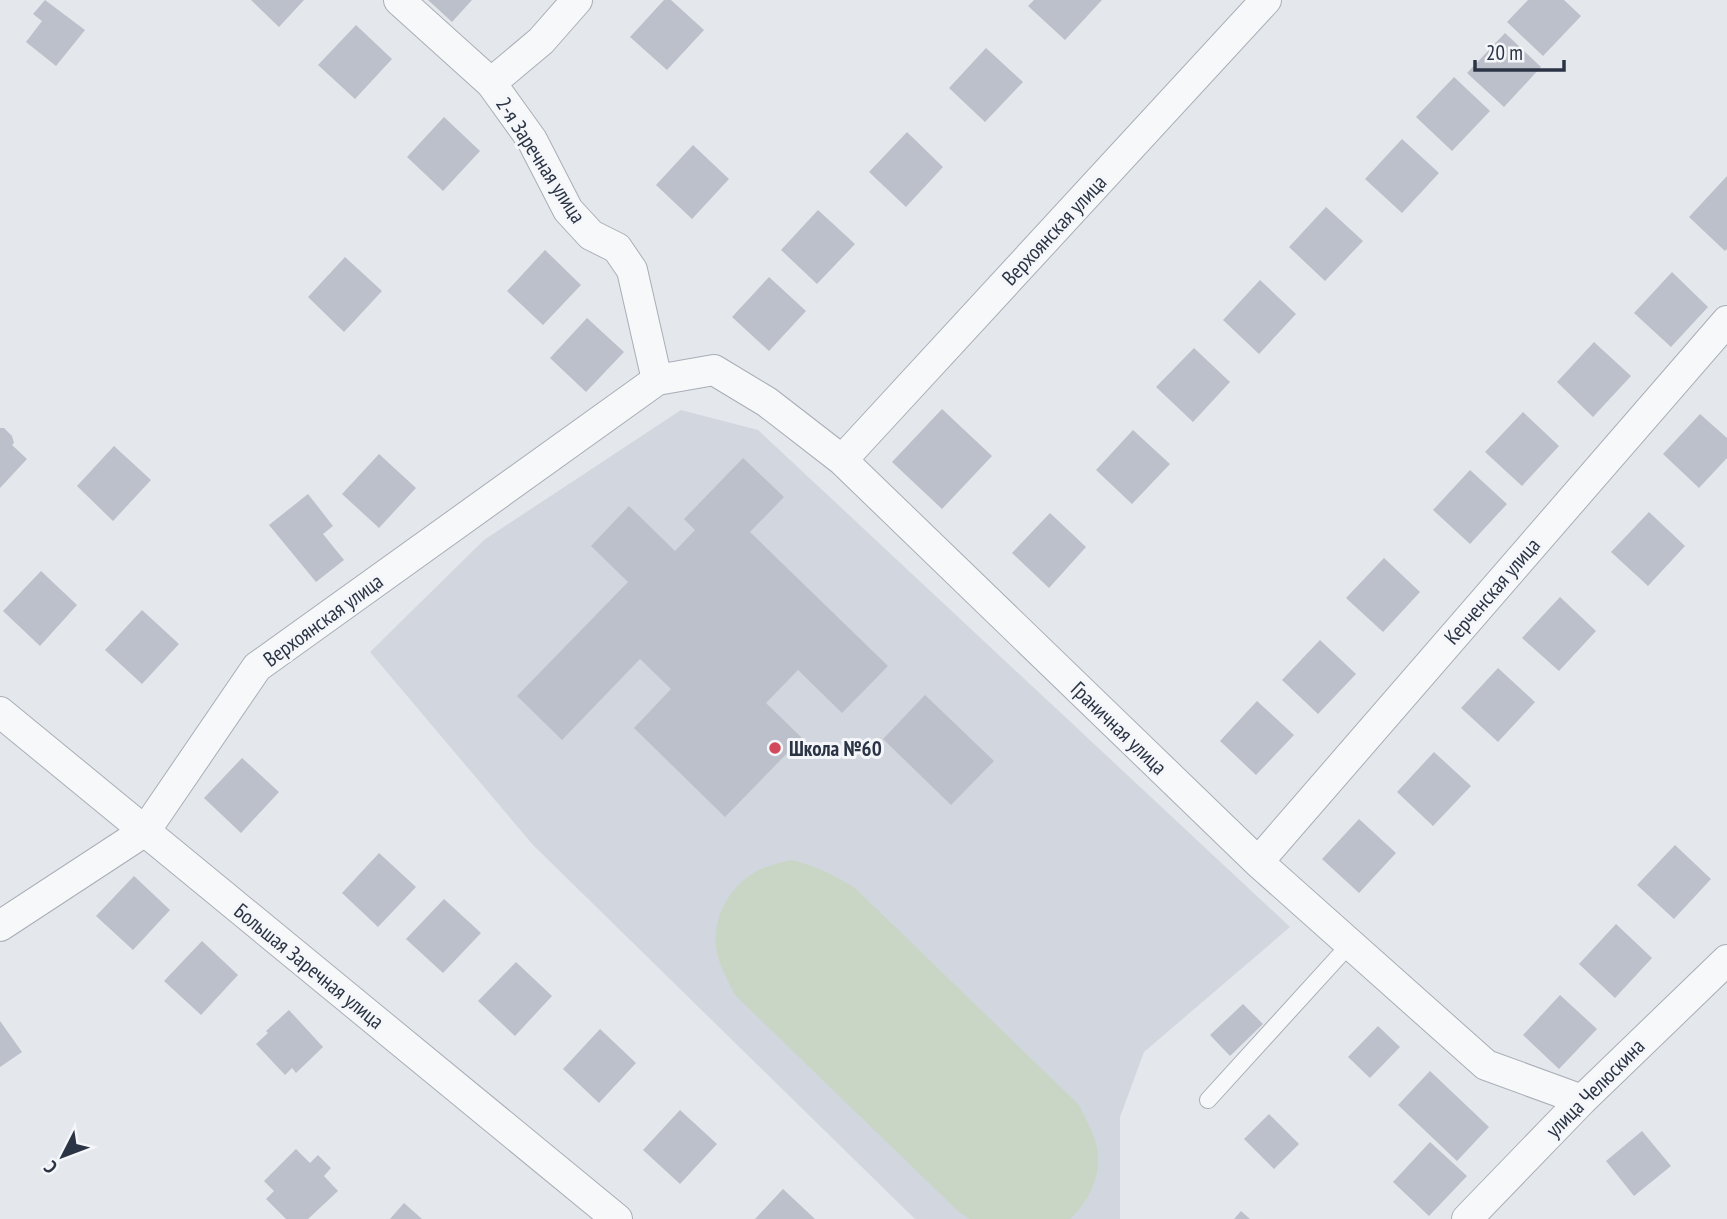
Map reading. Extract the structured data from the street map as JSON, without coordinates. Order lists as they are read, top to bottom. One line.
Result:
{"streets":{"street":["2-я Заречная улица","Верхоянская улица","Керченская улица","Граничная улица","Большая Заречная улица","улица Челюскина"]},"crossings":[["2-я Заречная улица","Верхоянская улица"],["2-я Заречная улица","Граничная улица"],["Верхоянская улица","Граничная улица"],["Верхоянская улица","Большая Заречная улица"],["Керченская улица","Граничная улица"],["Граничная улица","улица Челюскина"]],"places":["Школа №60"],"scale_bar":"20 m","north":"bottom left"}
